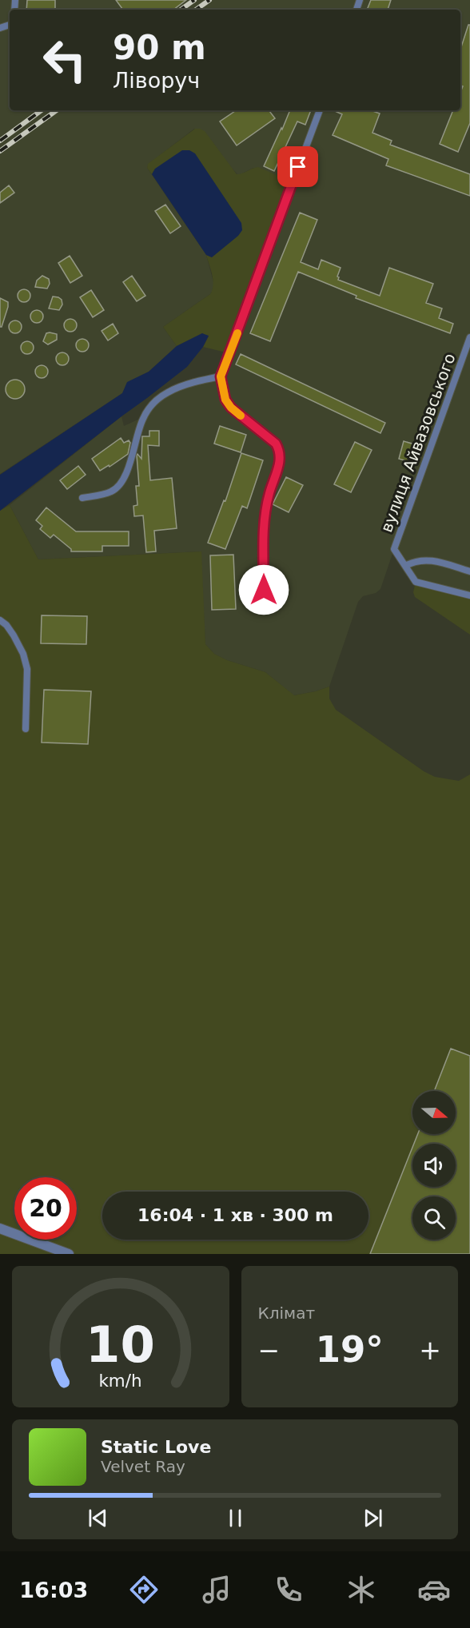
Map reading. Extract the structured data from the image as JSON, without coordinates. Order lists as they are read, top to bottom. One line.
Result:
{"streets":{"lane":["вулиця Айвазовського"]},"north":"right","page":{"turn":["90 m","Ліворуч"],"limit":"20","trip":"16:04 · 1 хв · 300 m","tile":"Клімат","heat":["−","19°","+"],"song":["Static Love","Velvet Ray"],"tabs":"16:03","gauge":["10","km/h"]}}
